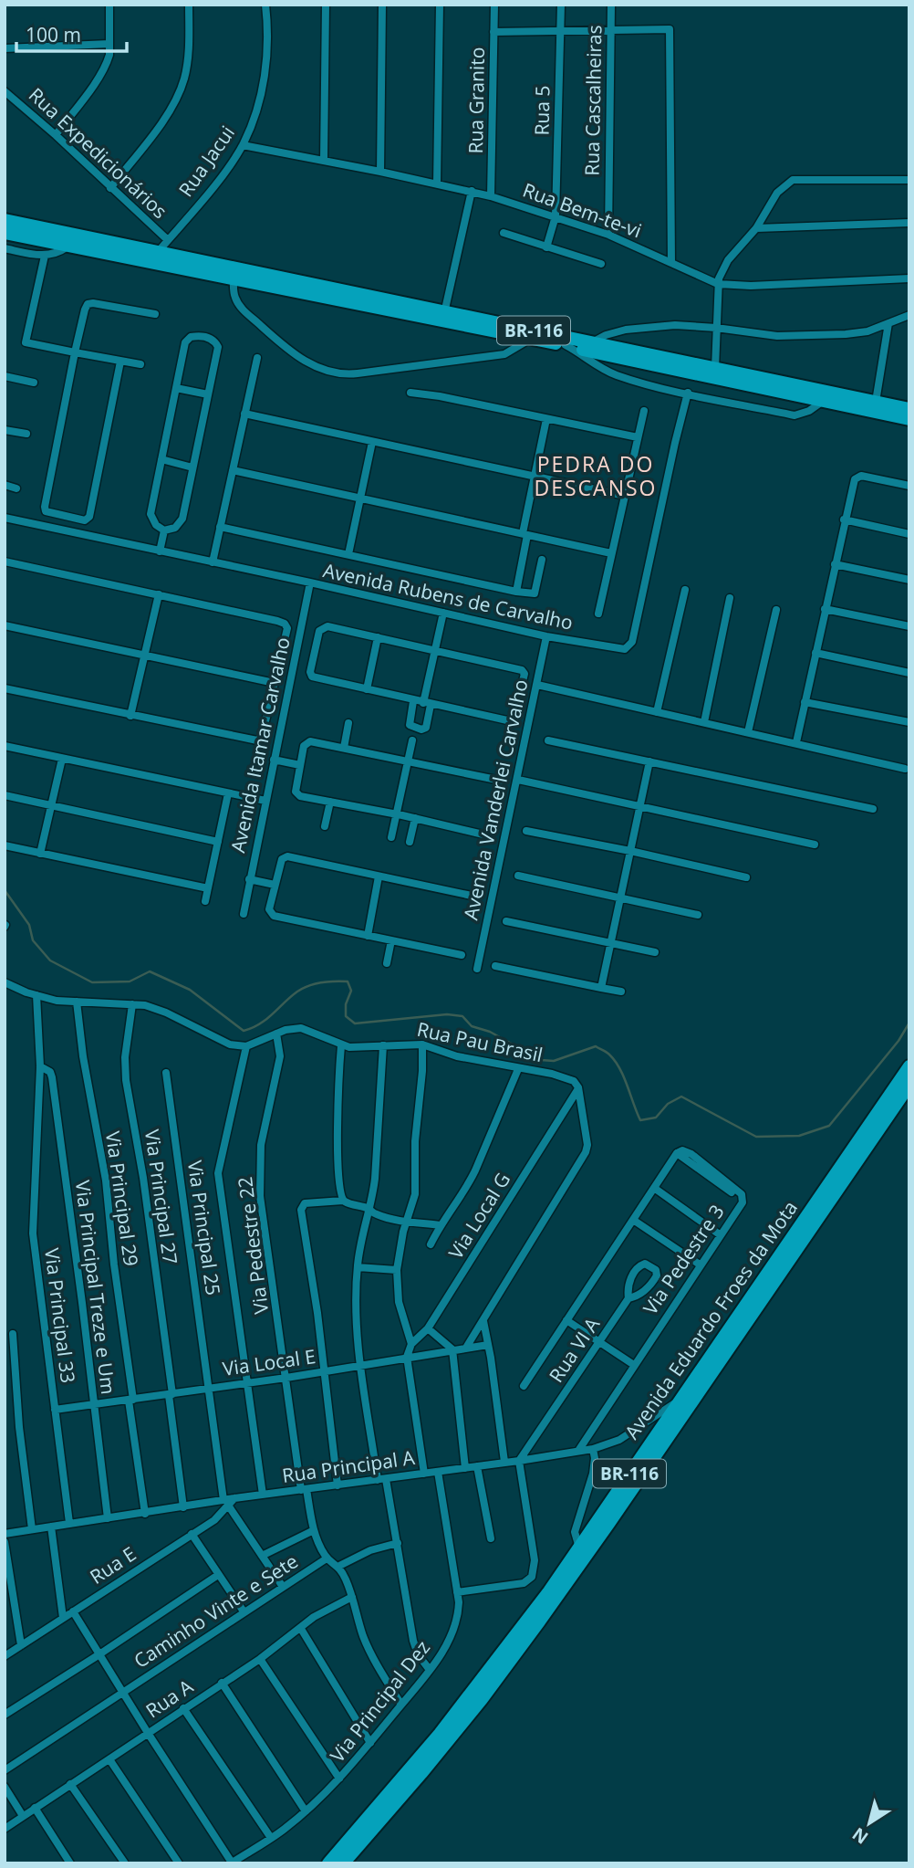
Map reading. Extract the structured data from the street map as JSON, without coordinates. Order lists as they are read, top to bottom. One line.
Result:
{"streets":{"highway":["BR-116","Avenida Eduardo Froes da Mota"],"street":["Rua Granito","Rua Cascalheiras","Rua 5","Rua Expedicionários","Rua Jacui","Rua Bem-te-vi","Avenida Rubens de Carvalho","Avenida Itamar Carvalho","Avenida Vanderlei Carvalho","Rua Pau Brasil","Via Principal 27","Via Principal 29","Via Local G","Via Principal 25","Via Pedestre 22","Via Pedestre 3","Via Principal Treze e Um","Via Principal 33","Rua VI A","Via Local E","Rua Principal A","Rua E","Caminho Vinte e Sete","Rua A","Via Principal Dez"]},"crossings":[["Rua Granito","Rua Bem-te-vi"],["Rua Cascalheiras","Rua Bem-te-vi"],["Rua 5","Rua Bem-te-vi"],["Rua Expedicionários","Rua Jacui"],["Rua Jacui","Rua Bem-te-vi"],["Rua Jacui","BR-116"],["Avenida Rubens de Carvalho","Avenida Itamar Carvalho"],["Avenida Rubens de Carvalho","Avenida Vanderlei Carvalho"],["Rua Pau Brasil","Via Local G"],["Rua Pau Brasil","Via Pedestre 22"],["Via Principal 27","Via Local E"],["Via Principal 27","Rua Principal A"],["Via Principal 29","Via Local E"],["Via Principal 29","Rua Principal A"],["Via Local G","Via Local E"],["Via Principal 25","Via Local E"],["Via Principal 25","Rua Principal A"],["Via Principal 25","Rua E"],["Via Pedestre 22","Via Local E"],["Via Pedestre 22","Rua Principal A"],["Via Pedestre 22","Caminho Vinte e Sete"],["Via Pedestre 3","Rua Principal A"],["Via Principal Treze e Um","Via Principal 33"],["Via Principal Treze e Um","Via Local E"],["Via Principal Treze e Um","Rua Principal A"],["Via Principal 33","Via Local E"],["Via Principal 33","Rua Principal A"],["Avenida Eduardo Froes da Mota","Rua Principal A"],["Rua VI A","Rua Principal A"],["Rua Principal A","Rua E"],["Rua Principal A","Via Principal Dez"]],"districts":["PEDRA DO DESCANSO"],"scale_bar":"100 m","north":"bottom left"}
